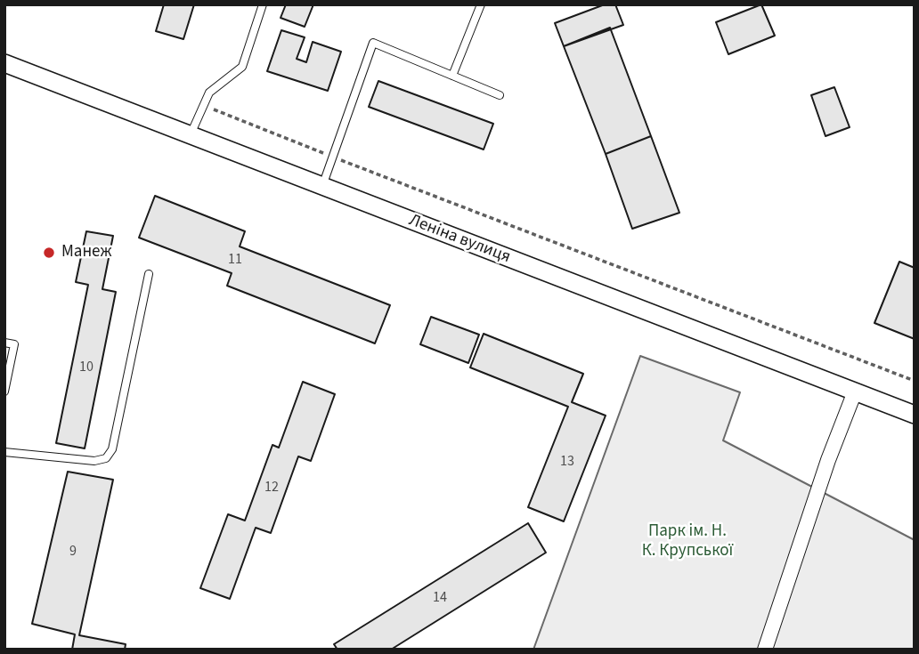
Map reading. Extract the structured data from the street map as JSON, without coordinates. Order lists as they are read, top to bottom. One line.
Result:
{"streets":{"street":["Леніна вулиця"]},"parks":["Парк ім. Н. К. Крупської"],"places":["Манеж"],"house_numbers":["11","10","13","12","9","14"]}
